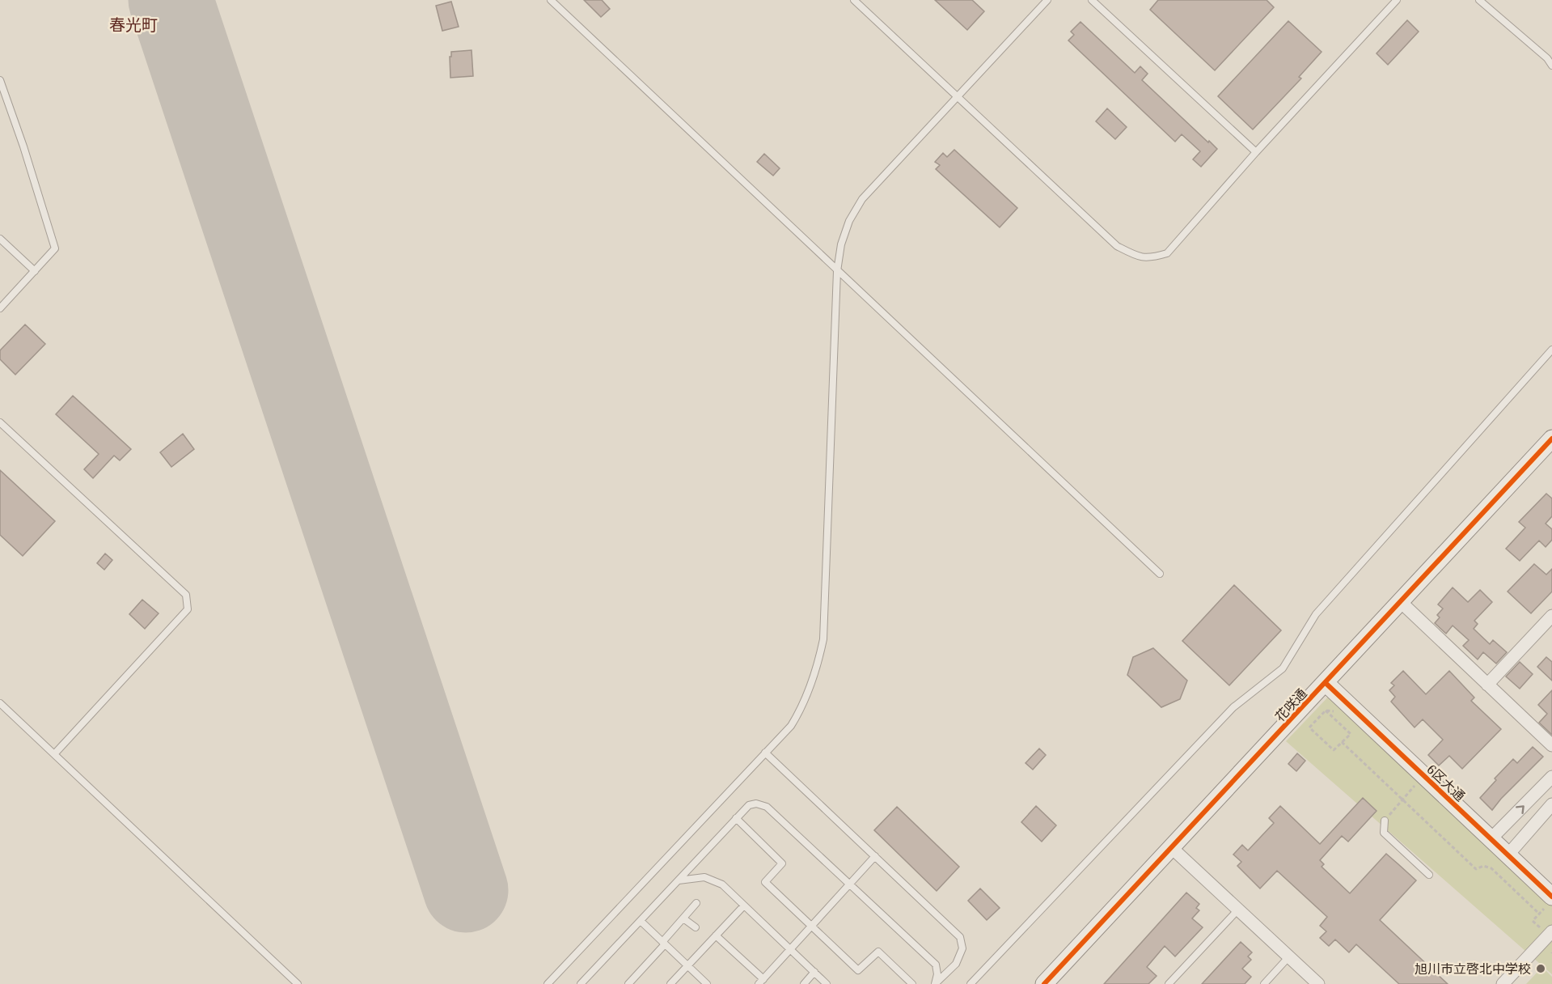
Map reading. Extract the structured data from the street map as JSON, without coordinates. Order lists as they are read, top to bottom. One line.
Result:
{"streets":{"street":["花咲通","6区大通"]},"crossings":[["花咲通","6区大通"]],"districts":["春光町"],"places":["旭川市立啓北中学校"]}
